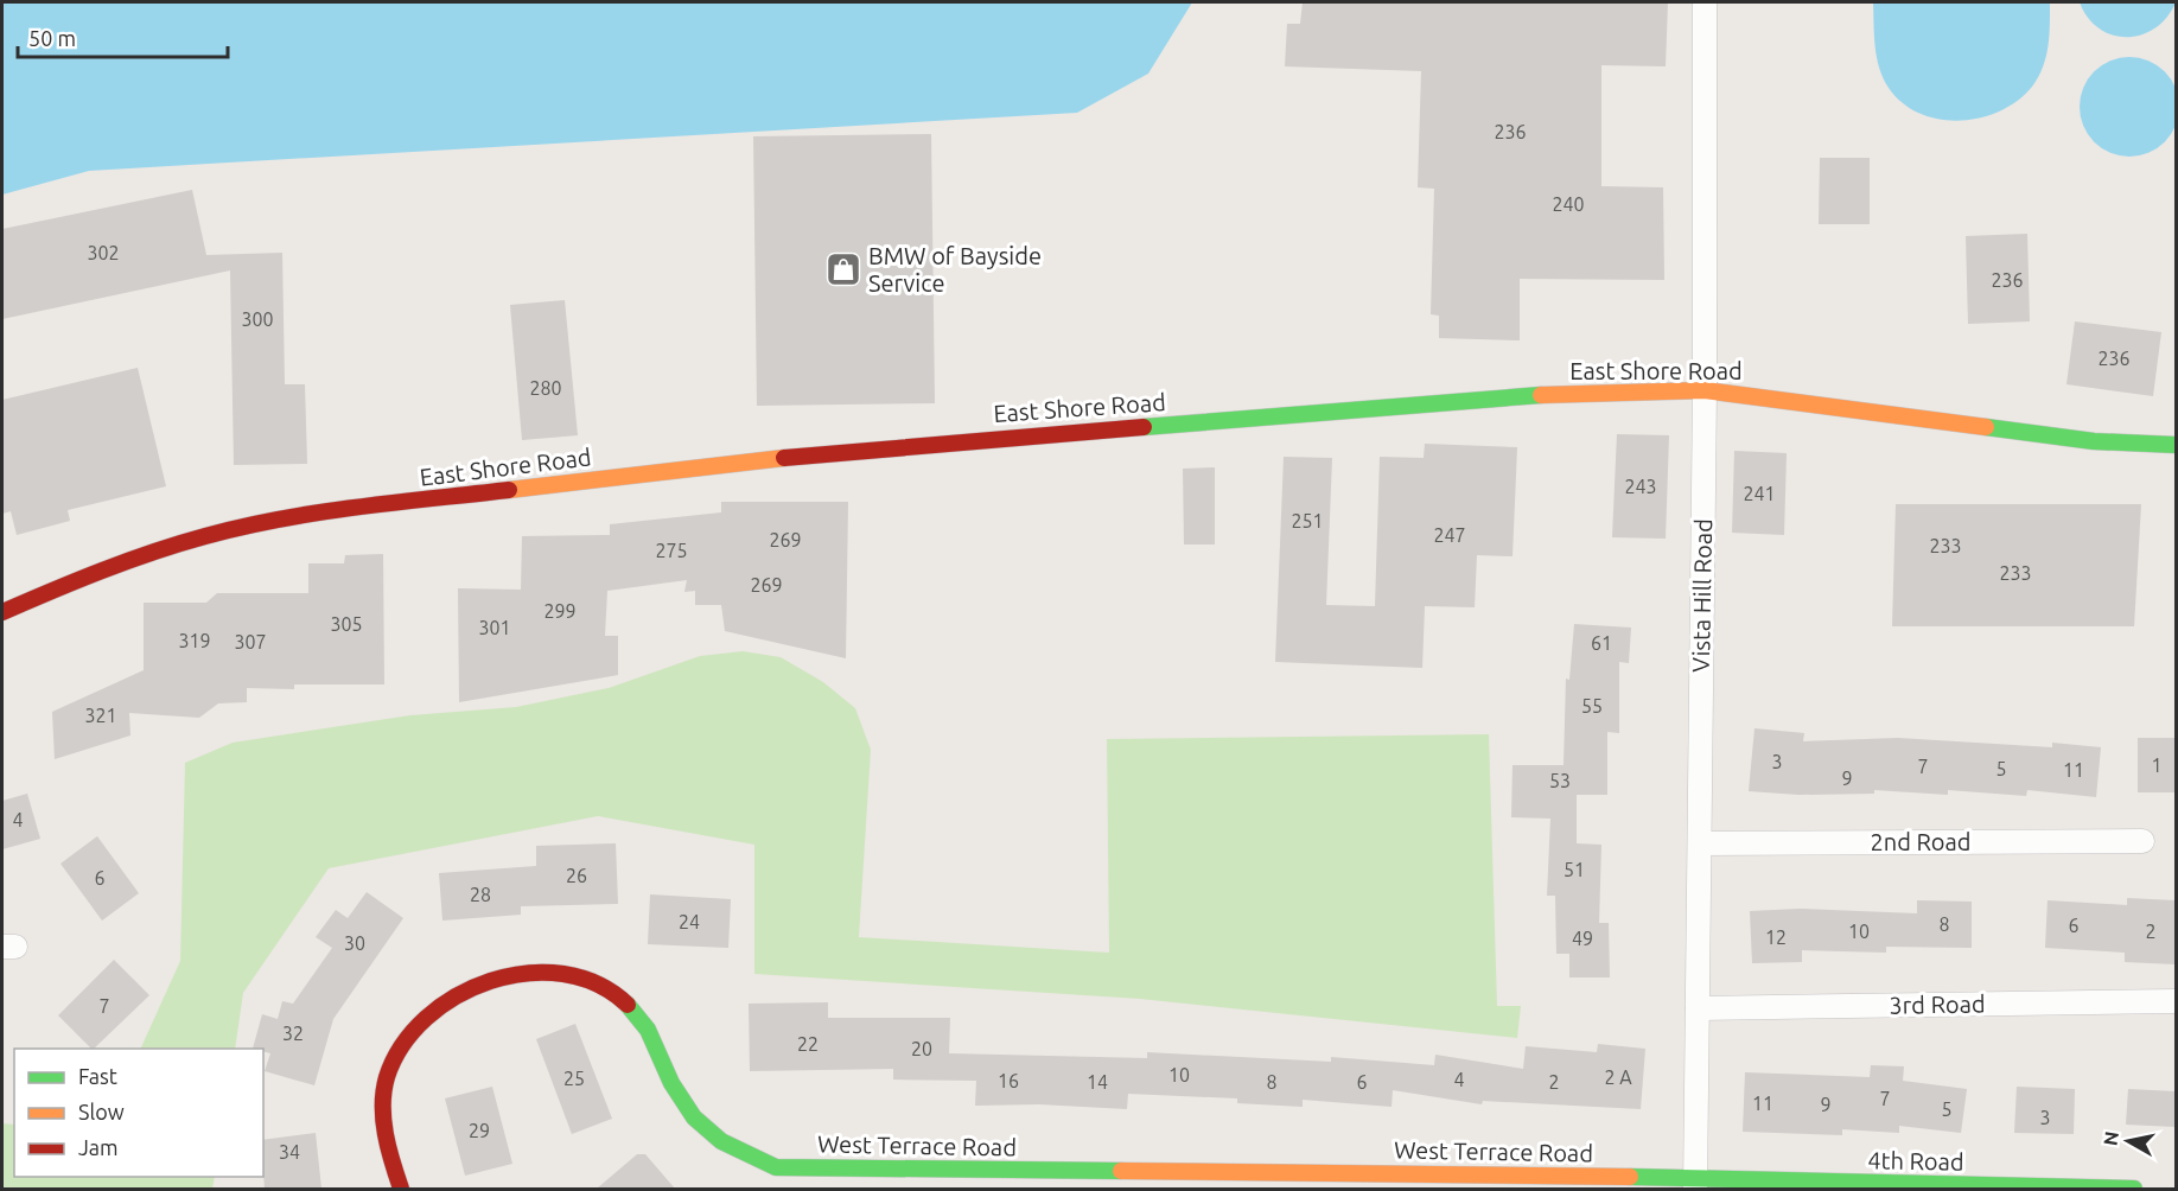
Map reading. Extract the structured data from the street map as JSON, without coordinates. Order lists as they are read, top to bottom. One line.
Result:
{"streets":{"main road":["East Shore Road","West Terrace Road","4th Road"],"street":["Vista Hill Road","2nd Road","3rd Road"]},"crossings":[["East Shore Road","Vista Hill Road"],["Vista Hill Road","2nd Road"],["Vista Hill Road","3rd Road"],["Vista Hill Road","West Terrace Road"],["Vista Hill Road","4th Road"],["West Terrace Road","4th Road"]],"places":{"shop":["BMW of Bayside Service"]},"house_numbers":["236","240","302","236","300","236","280","243","241","251","247","269","233","275","233","269","299","305","301","319","307","61","55","321","3","1","7","5","11","9","53","4","51","26","6","28","24","8","6","10","2","12","49","30","7","32","22","20","10","2 A","25","4","16","14","8","6","2","7","11","9","5","3","29","34"],"legend":["Fast","Slow","Jam"],"scale_bar":"50 m","north":"left"}
